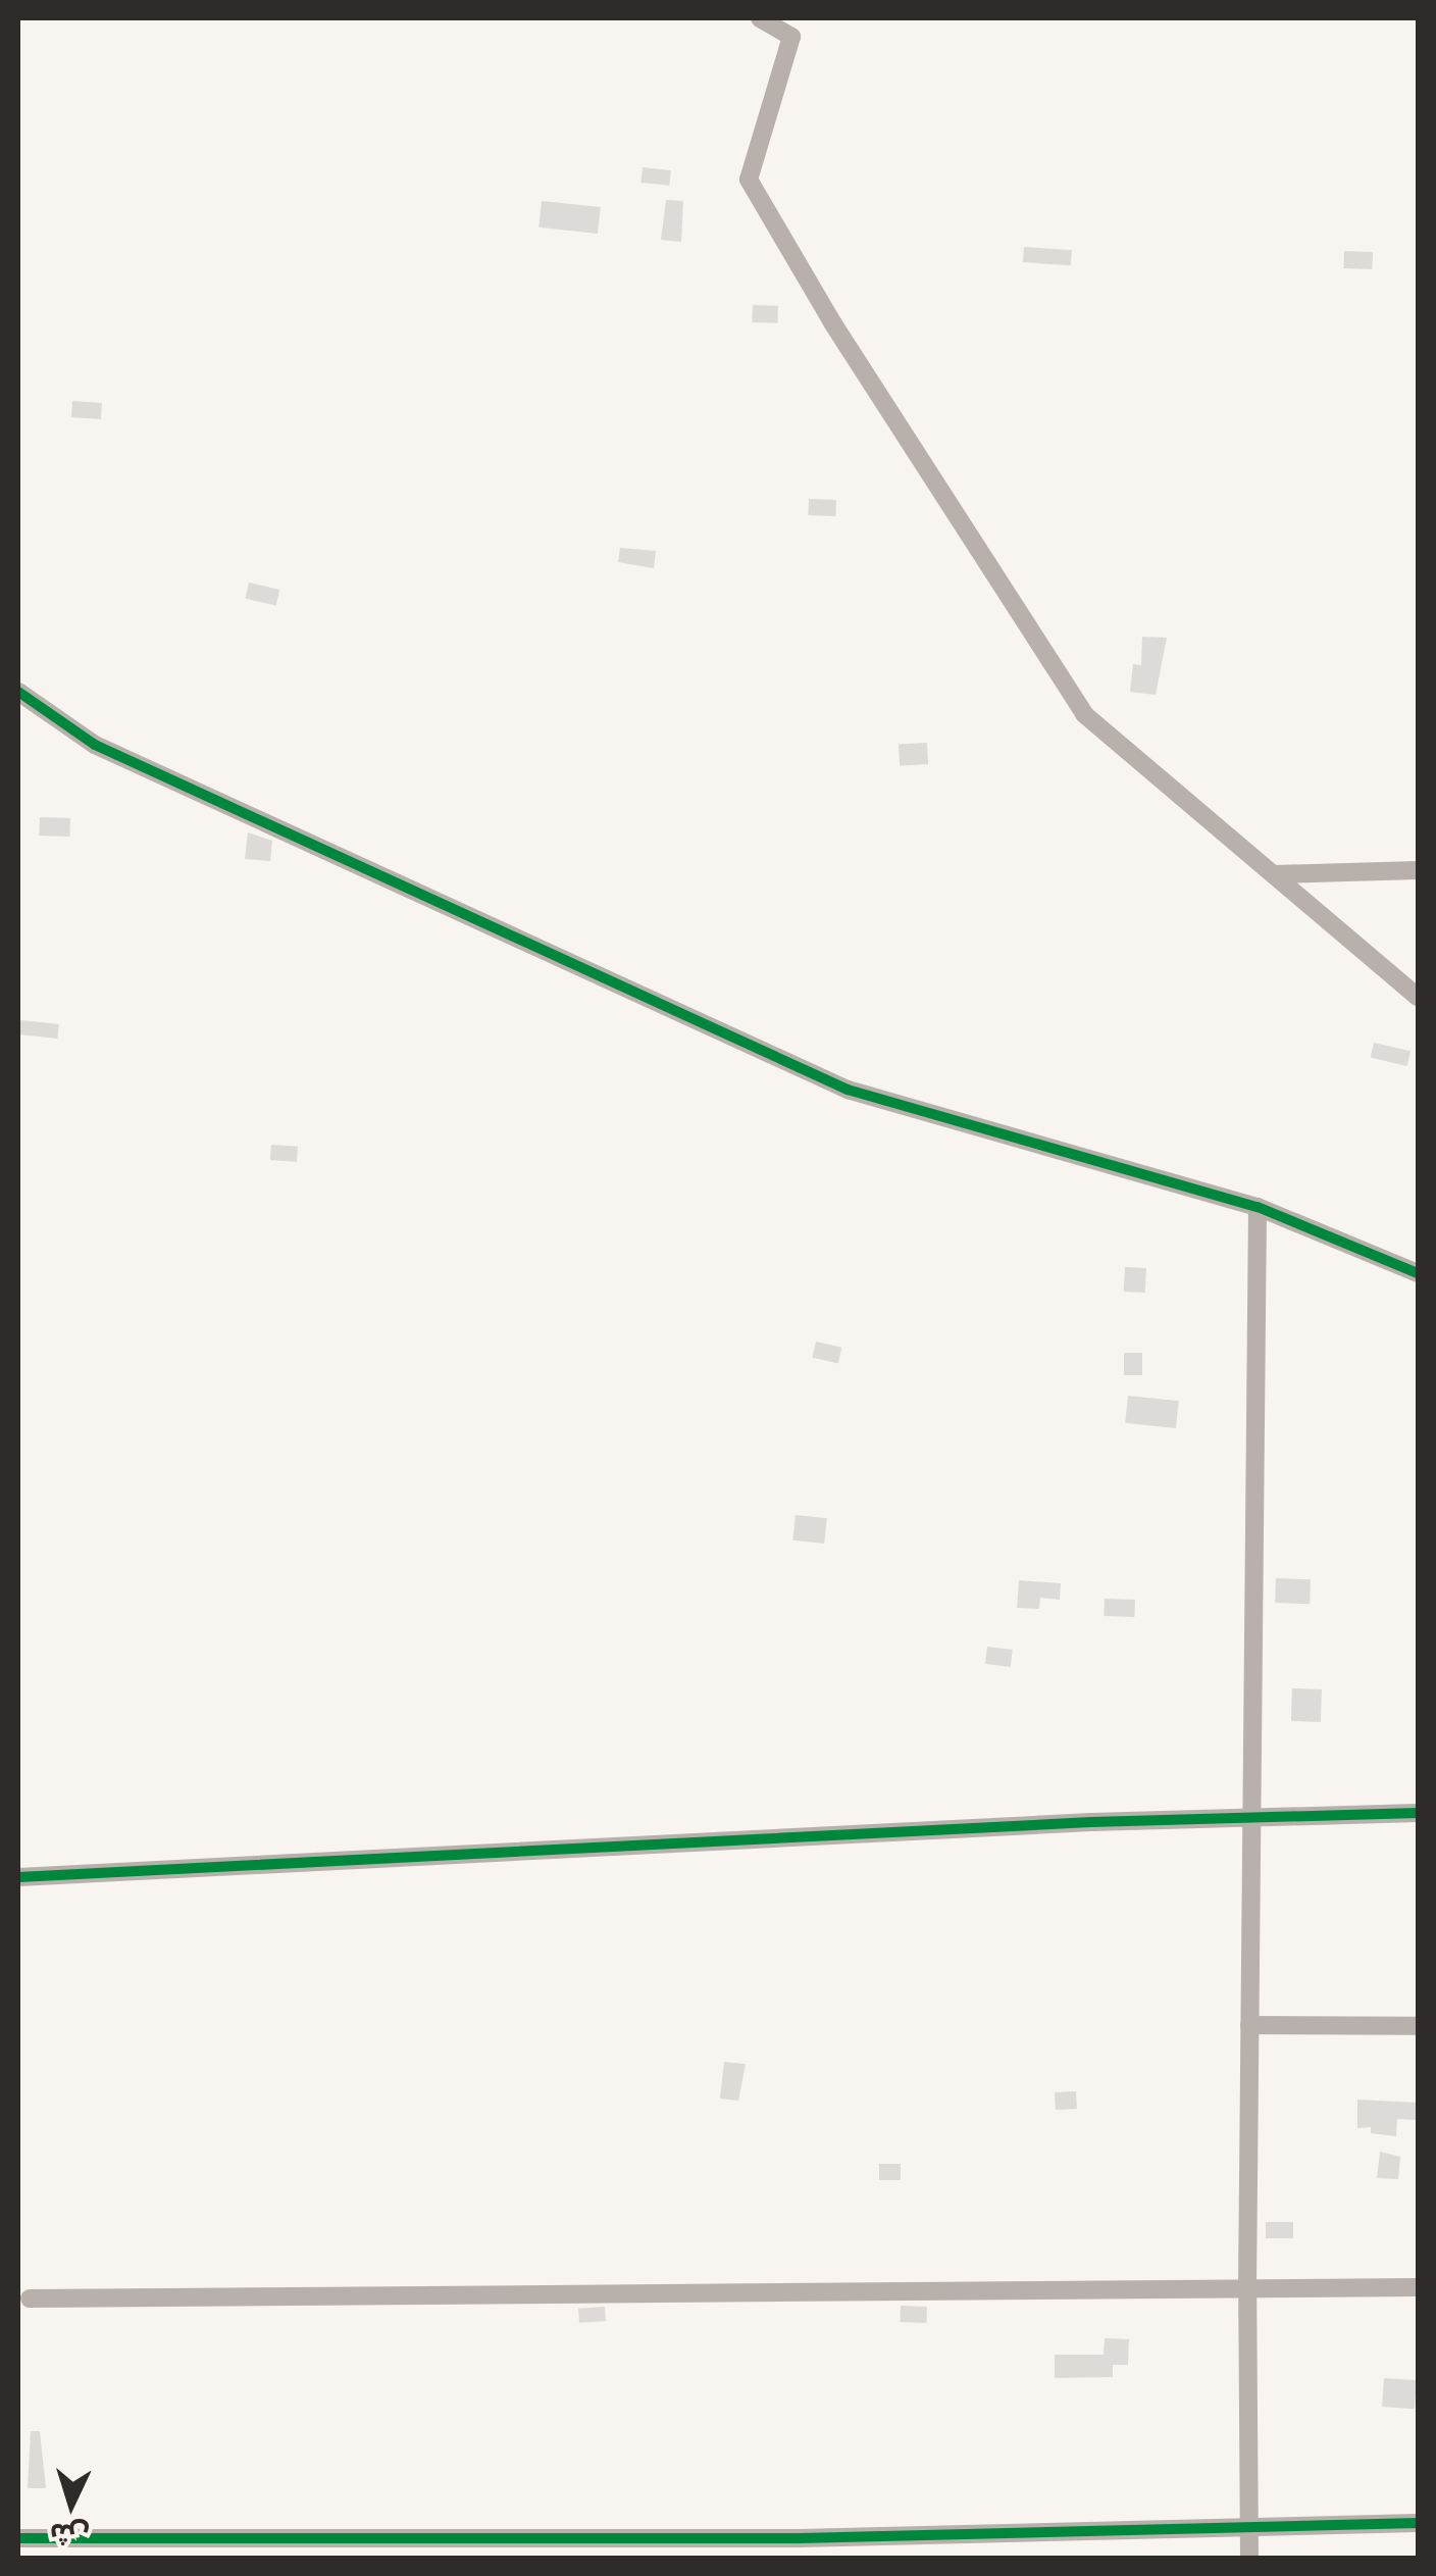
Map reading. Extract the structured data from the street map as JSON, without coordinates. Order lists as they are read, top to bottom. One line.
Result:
{"north":"bottom"}
